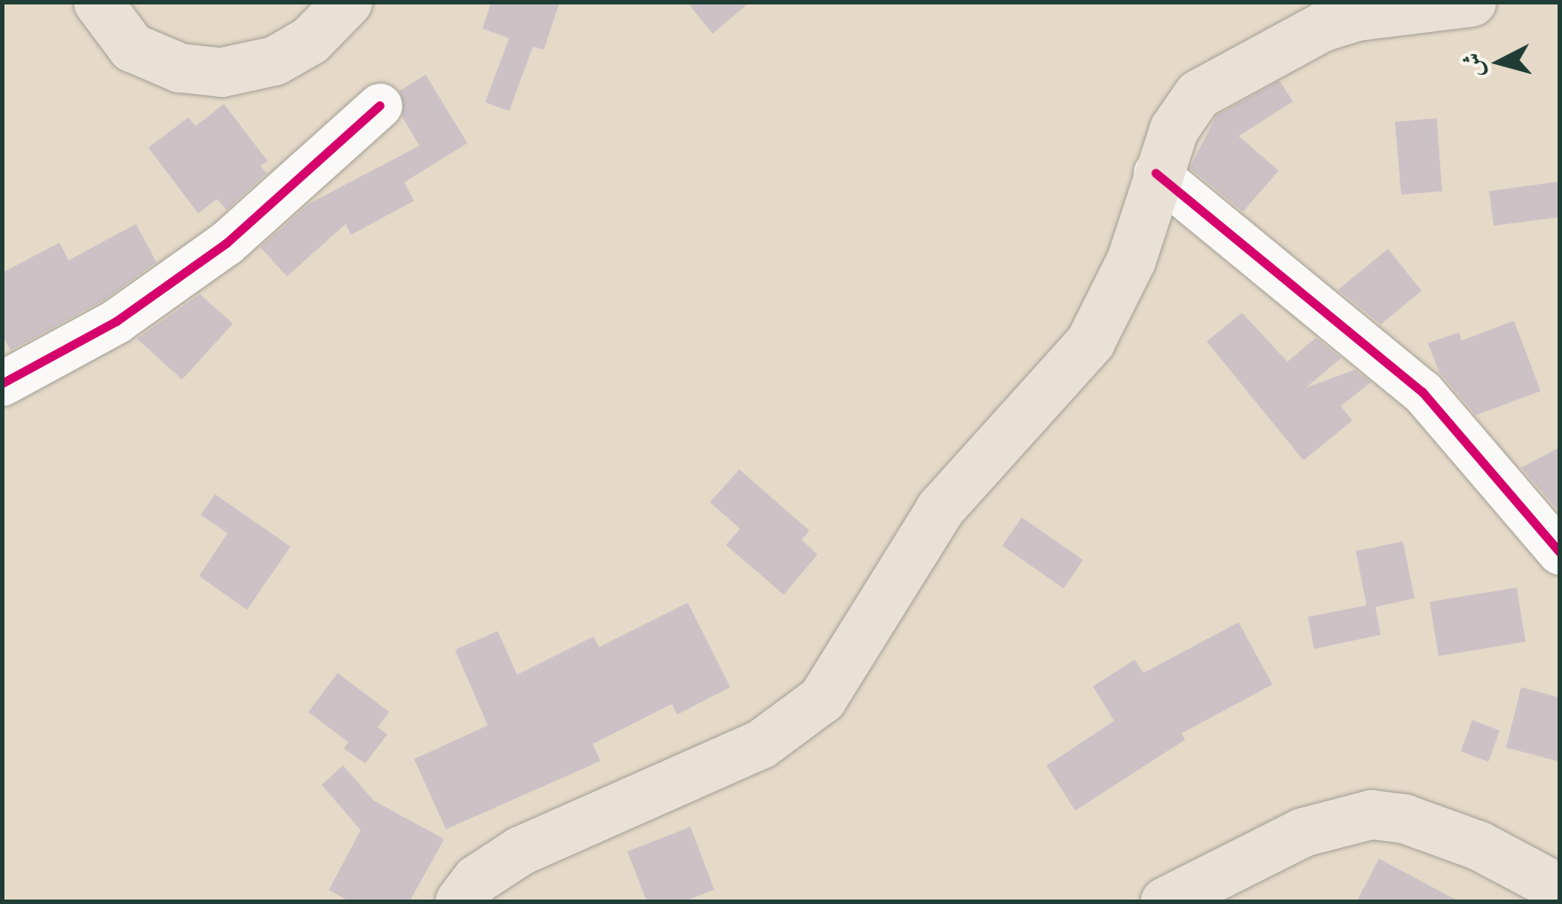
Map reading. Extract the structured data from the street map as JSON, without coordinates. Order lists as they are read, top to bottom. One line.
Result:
{"north":"left"}
